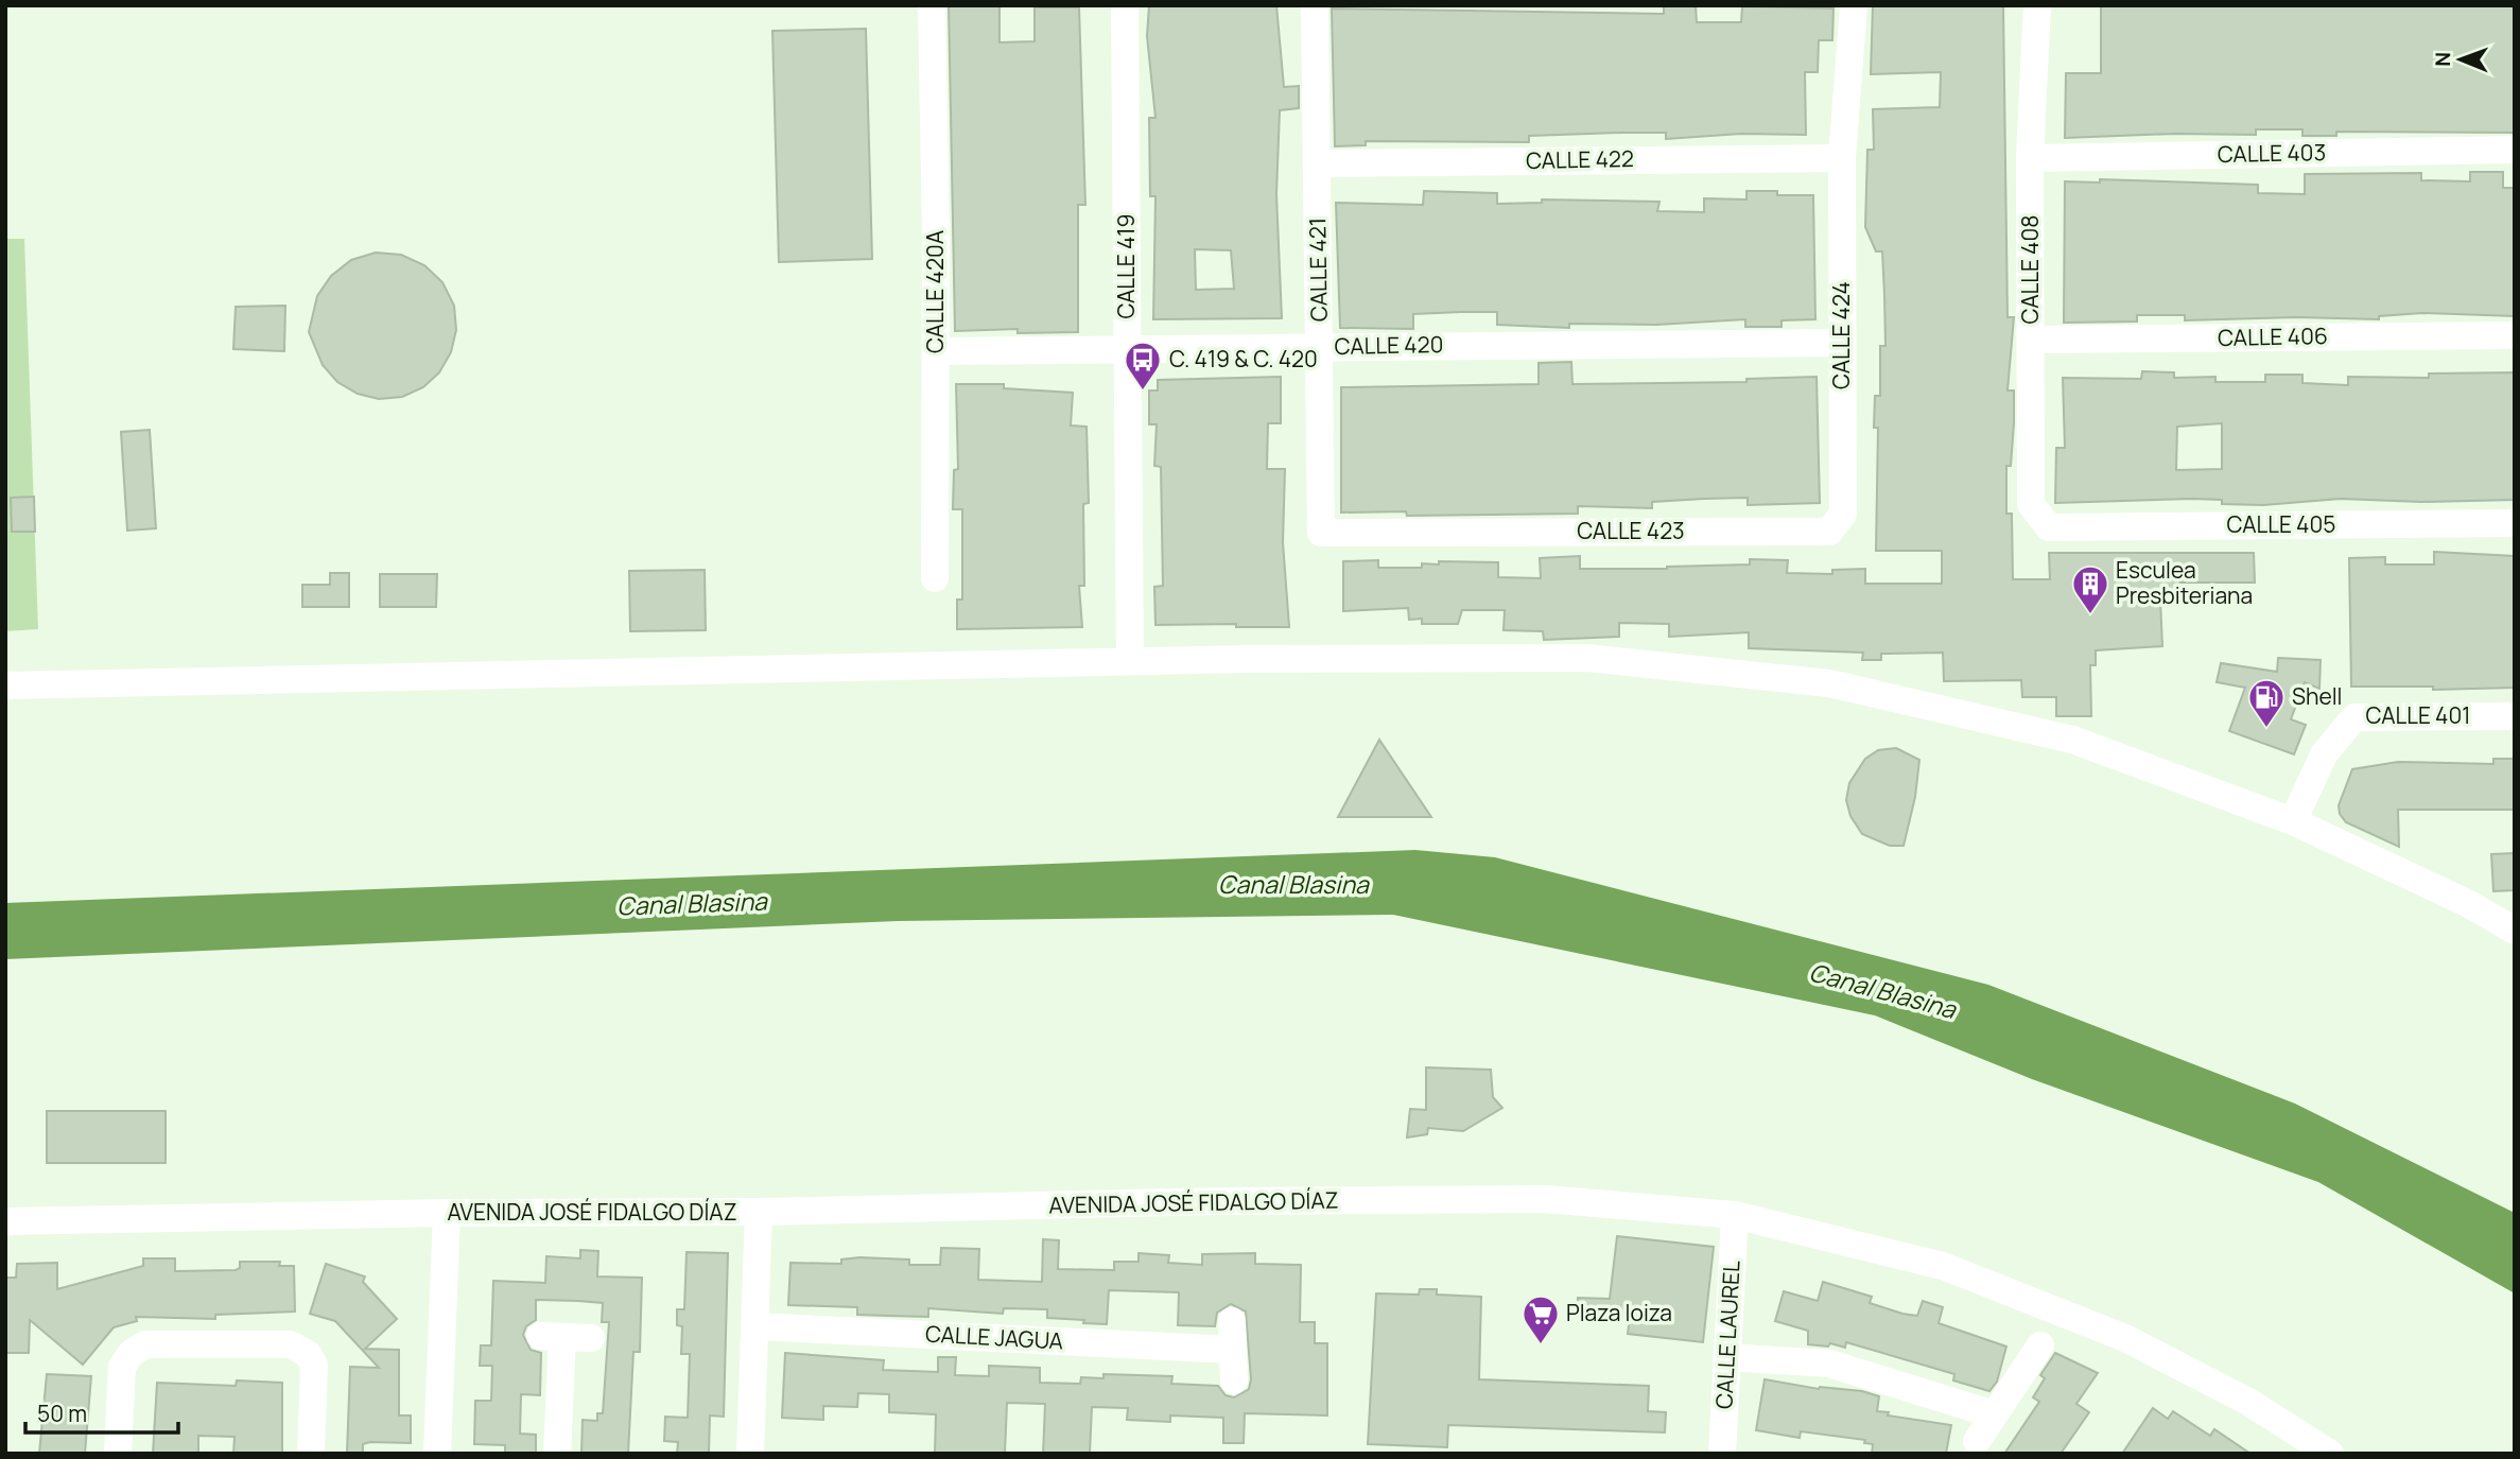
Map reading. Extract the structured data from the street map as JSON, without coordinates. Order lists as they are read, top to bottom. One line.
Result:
{"streets":{"street":["CALLE 403","CALLE 422","CALLE 419","CALLE 421","CALLE 408","CALLE 420A","CALLE 424","CALLE 406","CALLE 420","CALLE 405","CALLE 423","CALLE 401","AVENIDA JOSÉ FIDALGO DÍAZ","CALLE LAUREL","CALLE JAGUA"]},"crossings":[["CALLE 403","CALLE 408"],["CALLE 422","CALLE 421"],["CALLE 422","CALLE 424"],["CALLE 419","CALLE 420"],["CALLE 421","CALLE 420"],["CALLE 421","CALLE 423"],["CALLE 408","CALLE 406"],["CALLE 408","CALLE 405"],["CALLE 420A","CALLE 420"],["CALLE 424","CALLE 420"],["CALLE 424","CALLE 423"],["AVENIDA JOSÉ FIDALGO DÍAZ","CALLE LAUREL"]],"water":["Canal Blasina"],"places":{"bus stop":["C. 419 & C. 420"],"building":["Esculea Presbiteriana"],"fuel station":["Shell"],"supermarket":["Plaza loiza"]},"scale_bar":"50 m","north":"left"}
